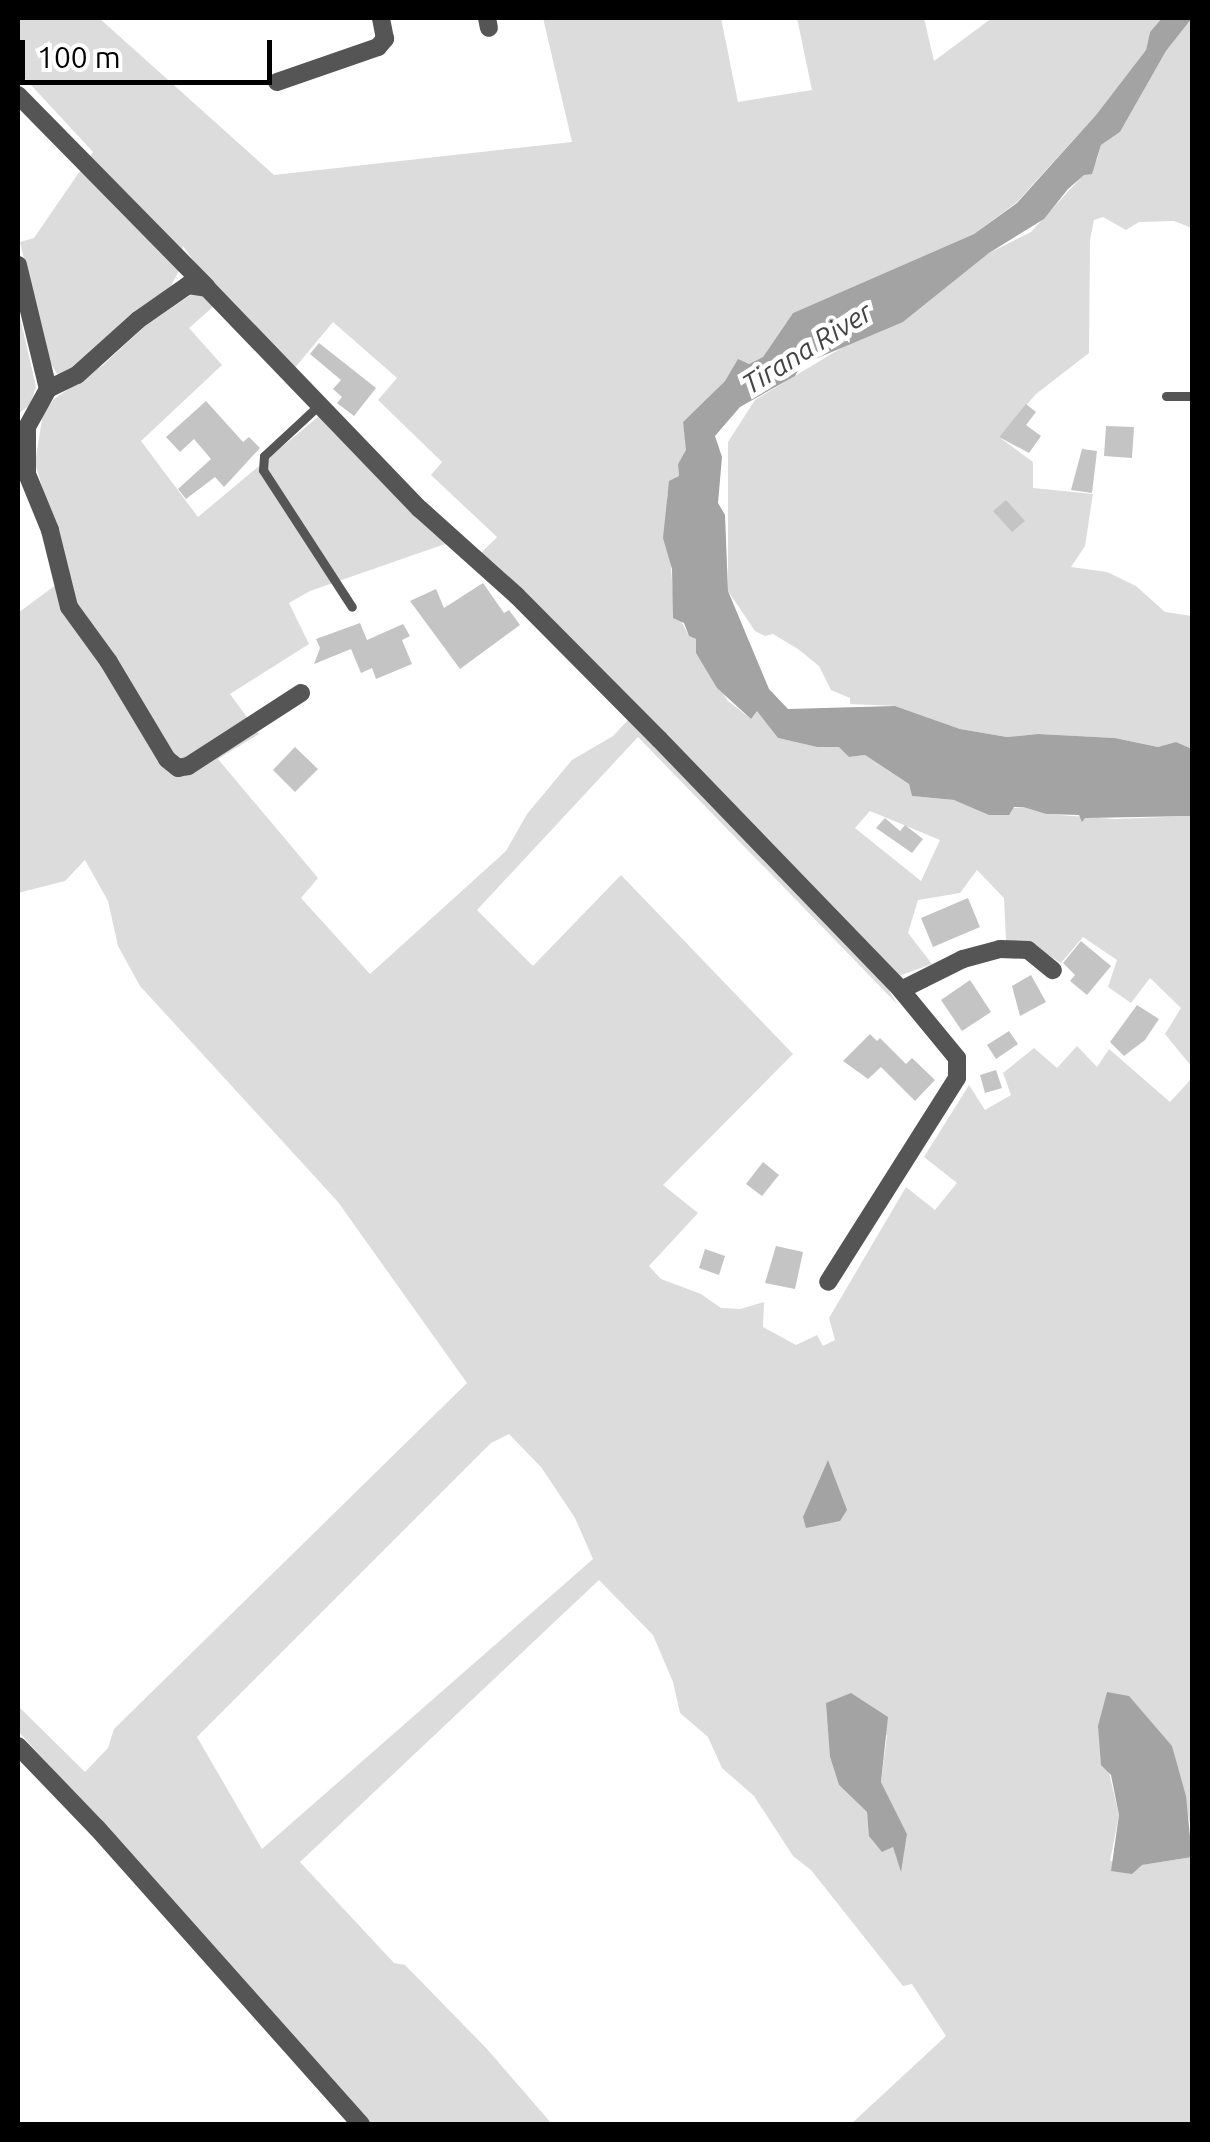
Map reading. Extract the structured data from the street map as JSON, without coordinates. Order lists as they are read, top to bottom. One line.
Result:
{"water":["Tirana River"],"scale_bar":"100 m"}
